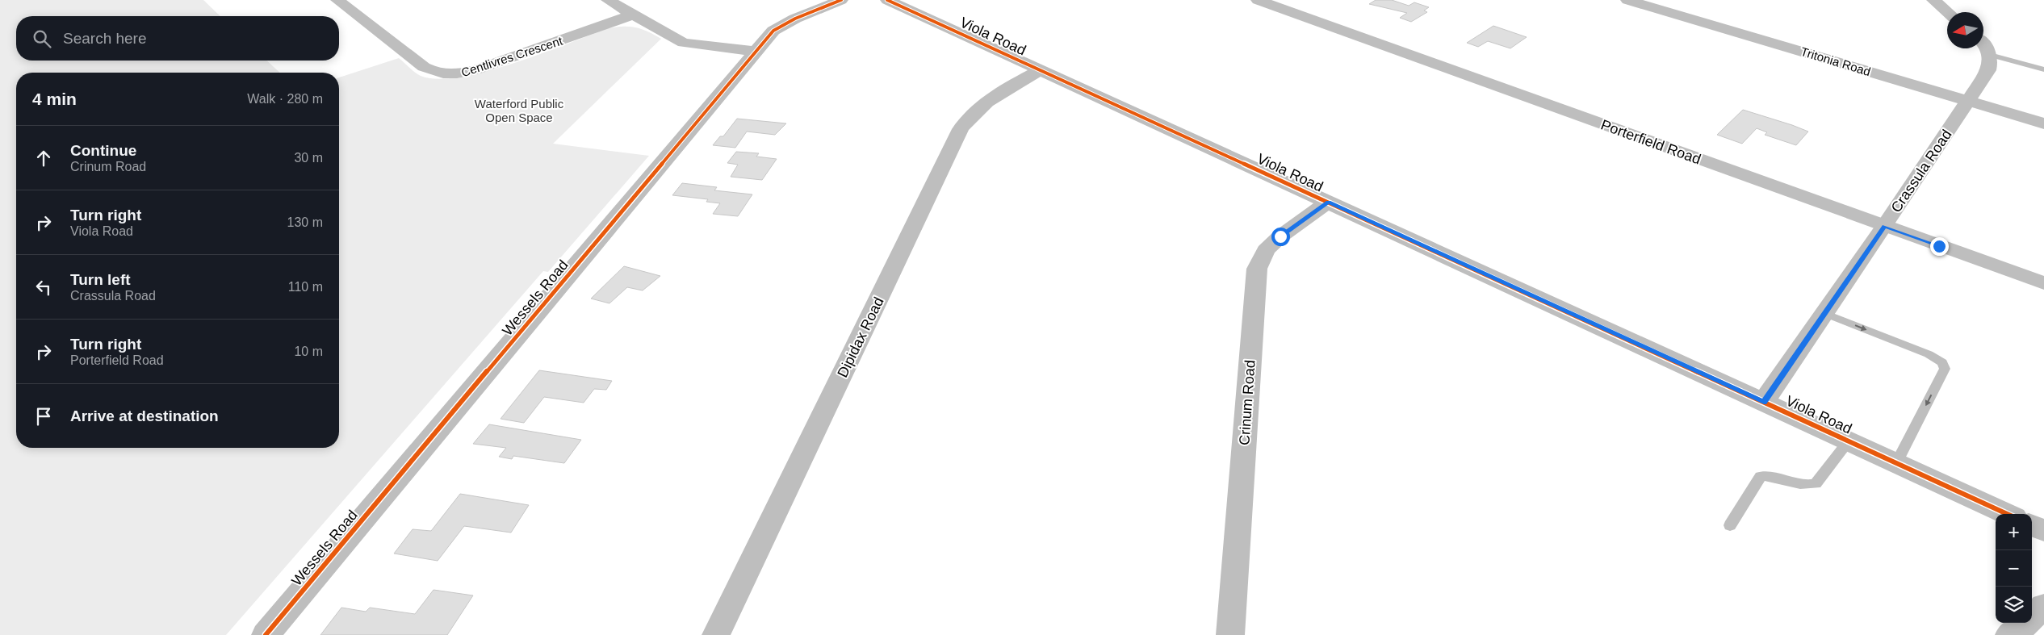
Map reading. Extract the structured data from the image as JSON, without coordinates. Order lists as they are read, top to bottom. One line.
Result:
{"streets":{"street":["Viola Road","Centlivres Crescent","Tritonia Road","Porterfield Road","Crassula Road","Wessels Road","Dipidax Road","Crinum Road"]},"crossings":[["Viola Road","Crassula Road"],["Viola Road","Dipidax Road"],["Viola Road","Crinum Road"],["Tritonia Road","Crassula Road"],["Porterfield Road","Crassula Road"]],"parks":["Waterford Public Open Space"],"north":"left","page":{"search":"Search here","heading":["4 min","Walk · 280 m"],"list":[["Continue","Crinum Road","30 m"],["Turn right","Viola Road","130 m"],["Turn left","Crassula Road","110 m"],["Turn right","Porterfield Road","10 m"],"Arrive at destination"],"map_buttons":["+","−"]}}
